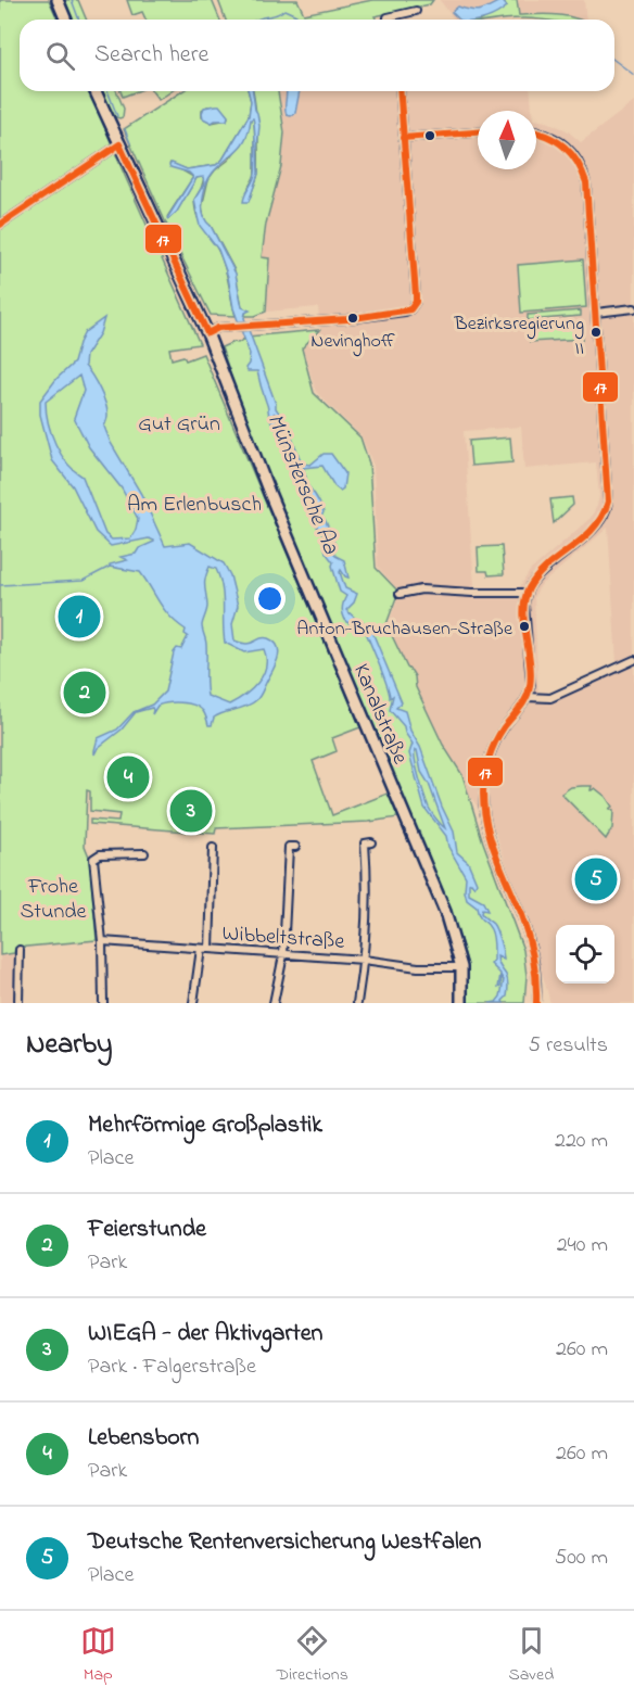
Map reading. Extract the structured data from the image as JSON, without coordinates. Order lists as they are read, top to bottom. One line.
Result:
{"streets":{"main road":["Kanalstraße"],"street":["Wibbeltstraße"]},"crossings":[["Kanalstraße","Wibbeltstraße"]],"water":["Münstersche Aa"],"parks":["Gut Grün","Am Erlenbusch","Frohe Stunde"],"places":["Nevinghoff","Bezirksregierung II","Anton-Bruchausen-Straße"],"lines":["transit line 17"],"north":"top","page":{"search":"Search here","pins":["1","2","4","3","5"],"heading":["Nearby","5 results"],"list":[{"mark":"1","name":"Mehrförmige Großplastik","note":"Place","value":"220 m"},{"mark":"2","name":"Feierstunde","note":"Park","value":"240 m"},{"mark":"3","name":"WIEGA - der Aktivgarten","note":"Park · Falgerstraße","value":"260 m"},{"mark":"4","name":"Lebensborn","note":"Park","value":"260 m"},{"mark":"5","name":"Deutsche Rentenversicherung Westfalen","note":"Place","value":"500 m"}],"nav":["Map","Directions","Saved"]}}
